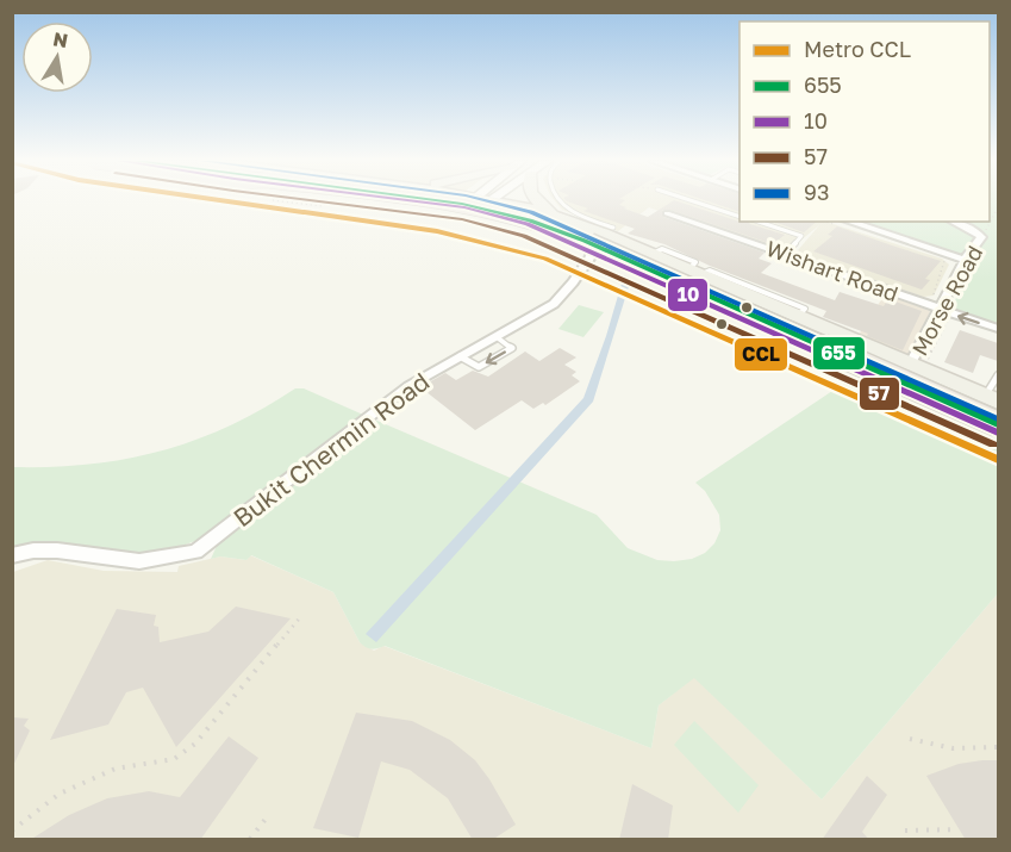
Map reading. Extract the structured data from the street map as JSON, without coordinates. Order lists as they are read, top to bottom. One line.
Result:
{"streets":{"street":["Wishart Road","Morse Road","Bukit Chermin Road"]},"crossings":[["Wishart Road","Morse Road"]],"lines":["metro line CCL","transit line 655","transit line 10","transit line 57","transit line 93"],"legend":["Metro CCL","655","10","57","93"],"north":"top"}
